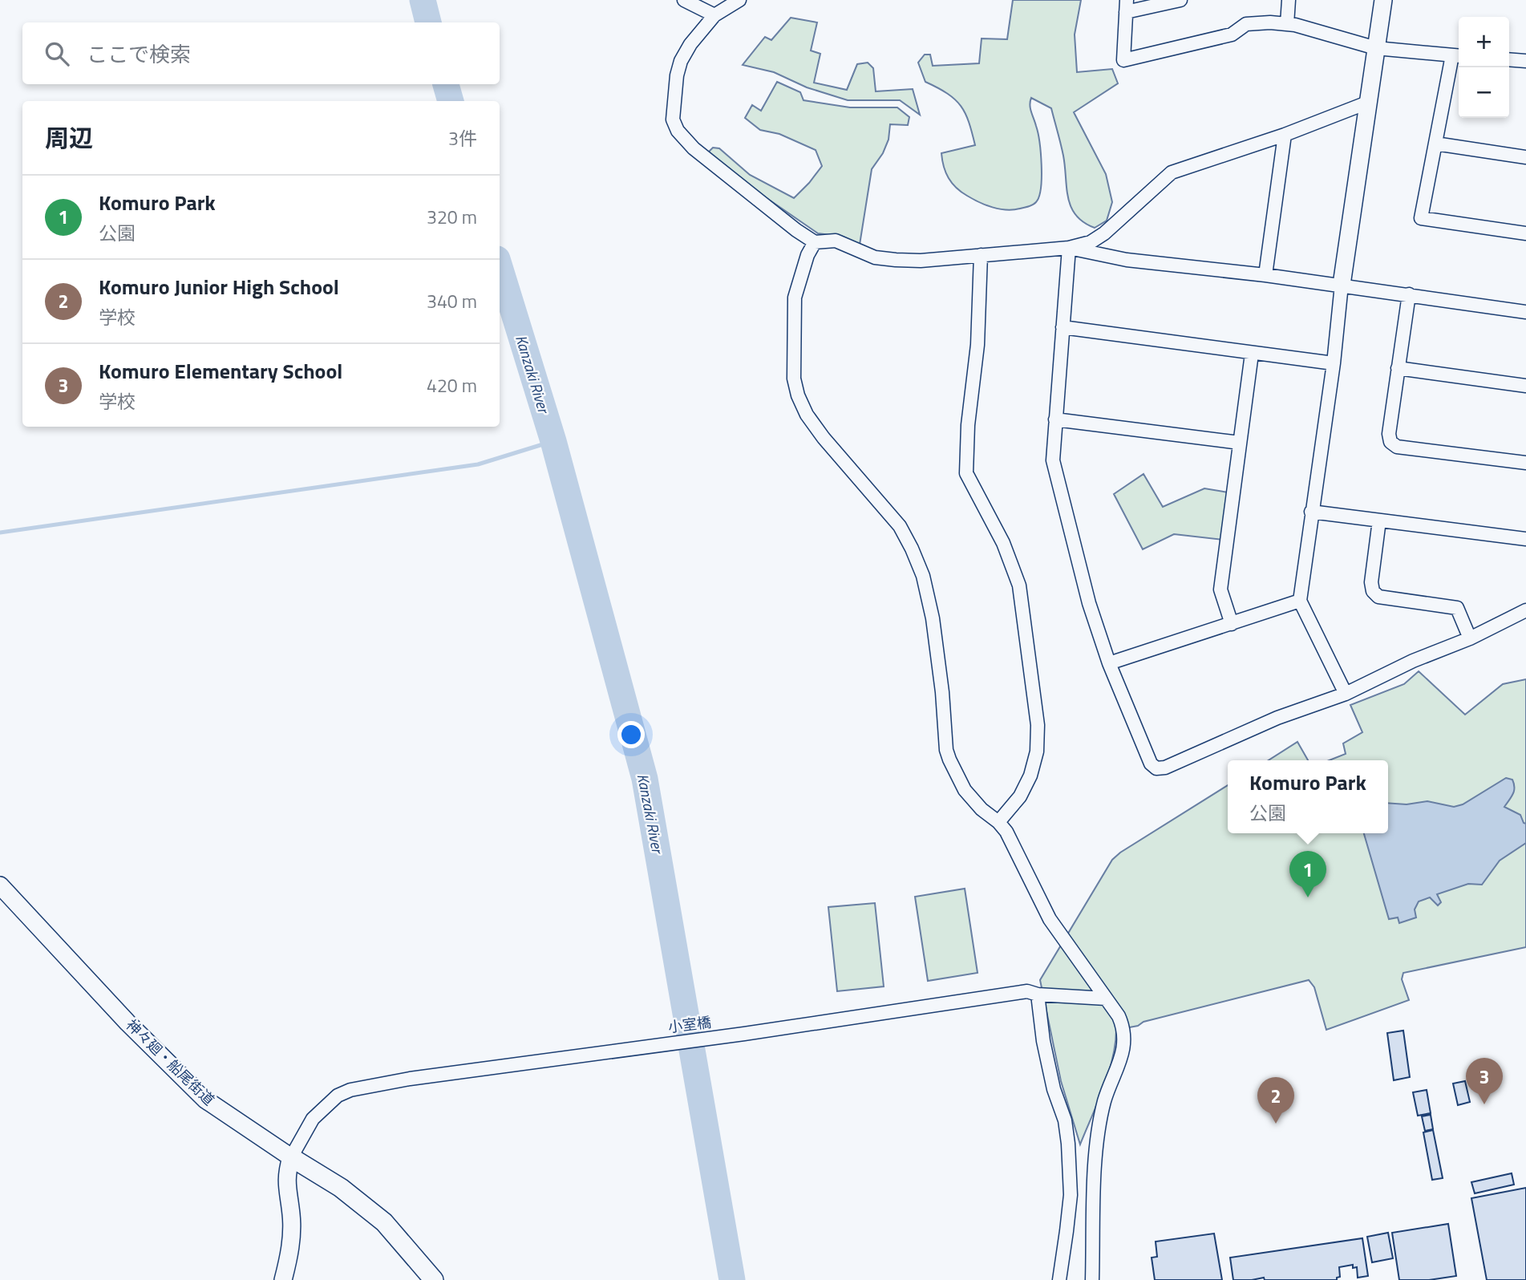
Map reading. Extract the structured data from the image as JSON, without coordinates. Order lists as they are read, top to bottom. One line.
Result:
{"streets":{"street":["小室橋","神々廻・船尾街道"]},"crossings":[["小室橋","神々廻・船尾街道"]],"water":["Kanzaki River"],"page":{"map_buttons":["+","−"],"search":"ここで検索","heading":["周辺","3件"],"list":[{"mark":"1","name":"Komuro Park","note":"公園","value":"320 m"},{"mark":"2","name":"Komuro Junior High School","note":"学校","value":"340 m"},{"mark":"3","name":"Komuro Elementary School","note":"学校","value":"420 m"}],"popup":["Komuro Park","公園"],"pins":["1","3","2"]}}
